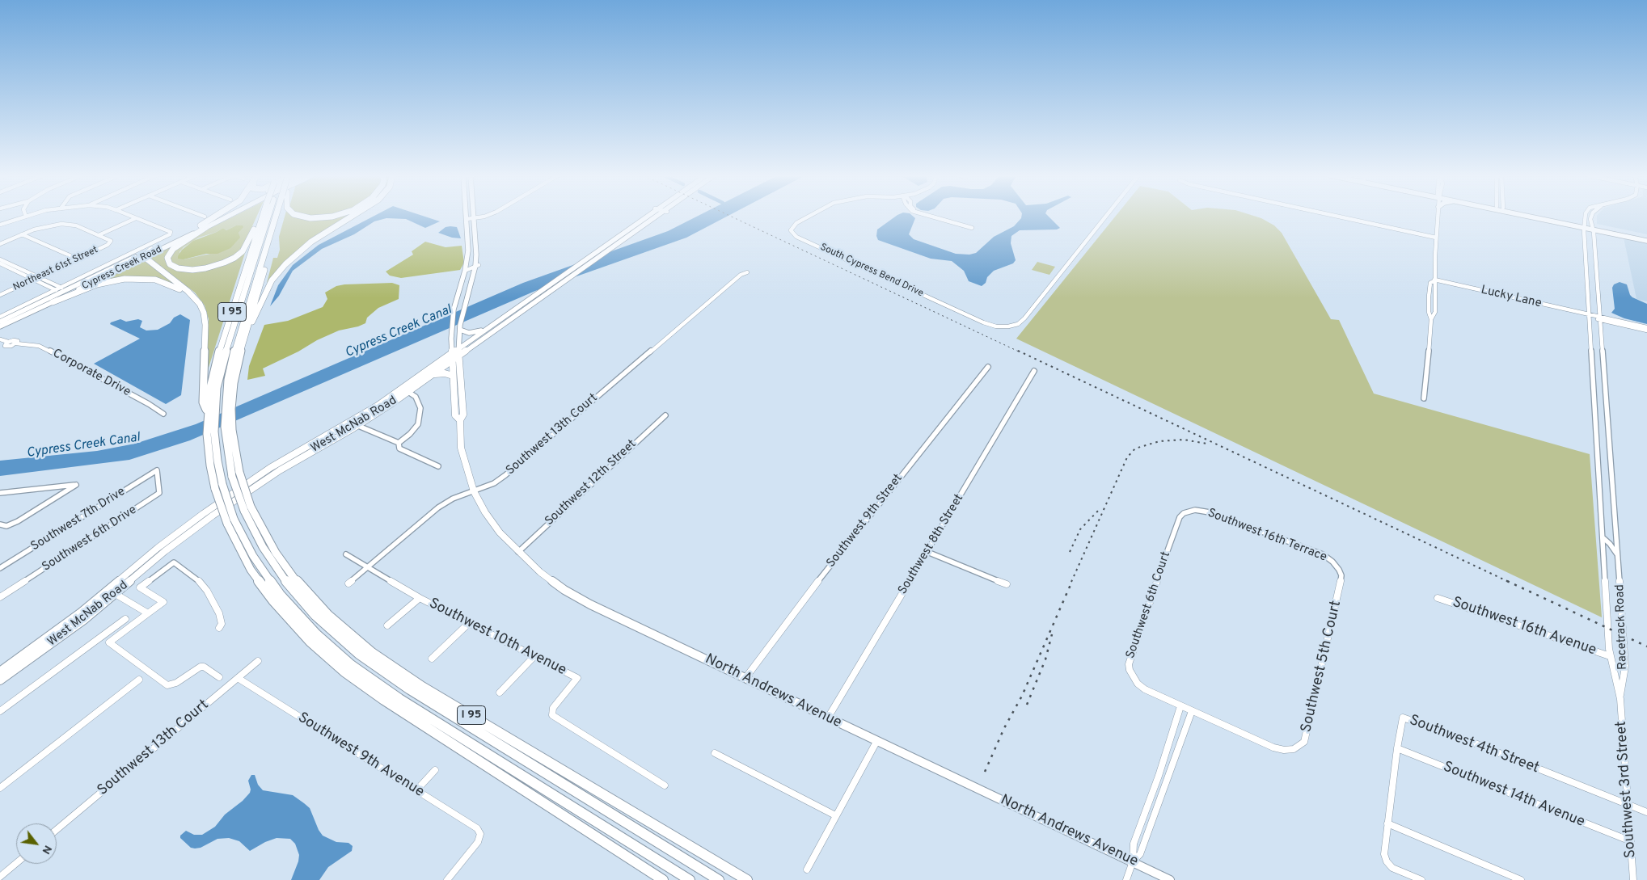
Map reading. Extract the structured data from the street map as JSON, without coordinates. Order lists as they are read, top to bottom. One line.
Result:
{"streets":{"highway":["I 95"],"main road":["Cypress Creek Road","West McNab Road","North Andrews Avenue"],"street":["Northeast 61st Street","South Cypress Bend Drive","Lucky Lane","Corporate Drive","Southwest 13th Court","Southwest 12th Street","Southwest 7th Drive","Southwest 9th Street","Southwest 16th Terrace","Southwest 6th Drive","Southwest 8th Street","Southwest 6th Court","Southwest 16th Avenue","Racetrack Road","Southwest 10th Avenue","Southwest 5th Court","Southwest 4th Street","Southwest 9th Avenue","Southwest 3rd Street","Southwest 14th Avenue"]},"crossings":[["Lucky Lane","Racetrack Road"],["West McNab Road","North Andrews Avenue"],["Southwest 13th Court","Southwest 10th Avenue"],["Southwest 13th Court","North Andrews Avenue"],["Southwest 13th Court","Southwest 9th Avenue"],["Southwest 12th Street","North Andrews Avenue"],["Southwest 7th Drive","Southwest 6th Drive"],["Southwest 9th Street","North Andrews Avenue"],["Southwest 16th Terrace","Southwest 6th Court"],["Southwest 16th Terrace","Southwest 5th Court"],["Southwest 8th Street","North Andrews Avenue"],["Southwest 6th Court","Southwest 5th Court"],["Southwest 16th Avenue","Racetrack Road"],["Racetrack Road","Southwest 3rd Street"],["Southwest 4th Street","Southwest 3rd Street"],["Southwest 4th Street","Southwest 14th Avenue"],["Southwest 3rd Street","Southwest 14th Avenue"]],"water":["Cypress Creek Canal"],"north":"bottom right"}
